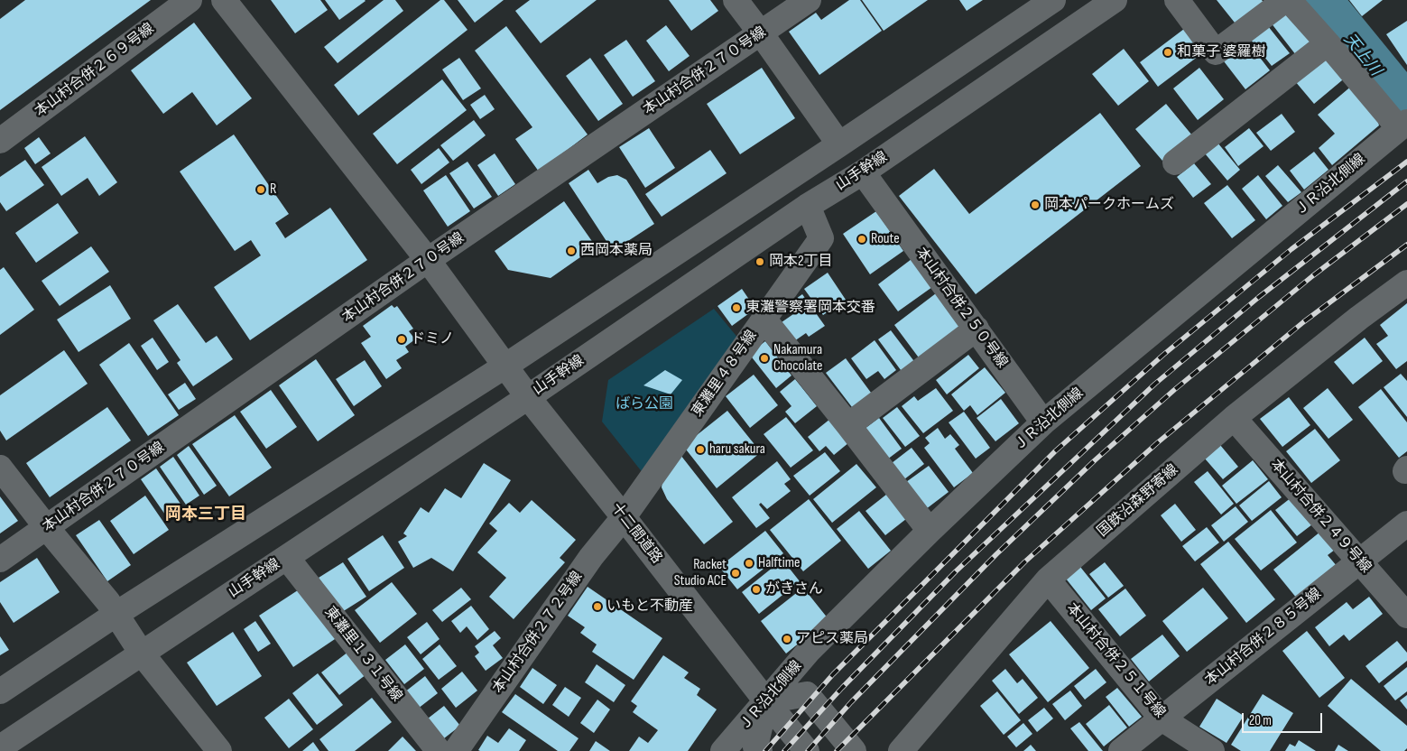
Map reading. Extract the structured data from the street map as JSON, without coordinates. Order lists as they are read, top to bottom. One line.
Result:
{"streets":{"street":["本山村合併２６９号線","本山村合併２７０号線","山手幹線","ＪＲ沿北側線","本山村合併２５０号線","東灘里４８号線","国鉄沿森野寄線","本山村合併２４９号線","十二間道路","本山村合併２７２号線","本山村合併２８５号線","東灘里１３１号線","本山村合併２５１号線"]},"crossings":[["本山村合併２７０号線","十二間道路"],["山手幹線","本山村合併２５０号線"],["山手幹線","東灘里４８号線"],["山手幹線","十二間道路"],["山手幹線","東灘里１３１号線"],["ＪＲ沿北側線","本山村合併２５０号線"],["ＪＲ沿北側線","十二間道路"],["東灘里４８号線","十二間道路"],["東灘里４８号線","本山村合併２７２号線"],["国鉄沿森野寄線","本山村合併２４９号線"],["国鉄沿森野寄線","本山村合併２５１号線"],["本山村合併２４９号線","本山村合併２８５号線"],["十二間道路","本山村合併２７２号線"],["本山村合併２８５号線","本山村合併２５１号線"]],"districts":["岡本三丁目"],"water":["天上川"],"parks":["ばら公園"],"places":["和菓子 婆羅樹","R","岡本パークホームズ","Route","西岡本薬局","岡本2丁目","東灘警察署岡本交番","ドミノ","Nakamura Chocolate","haru sakura","Halftime","Racket Studio ACE","がきさん","いもと不動産","アピス薬局"],"scale_bar":"20 m"}
